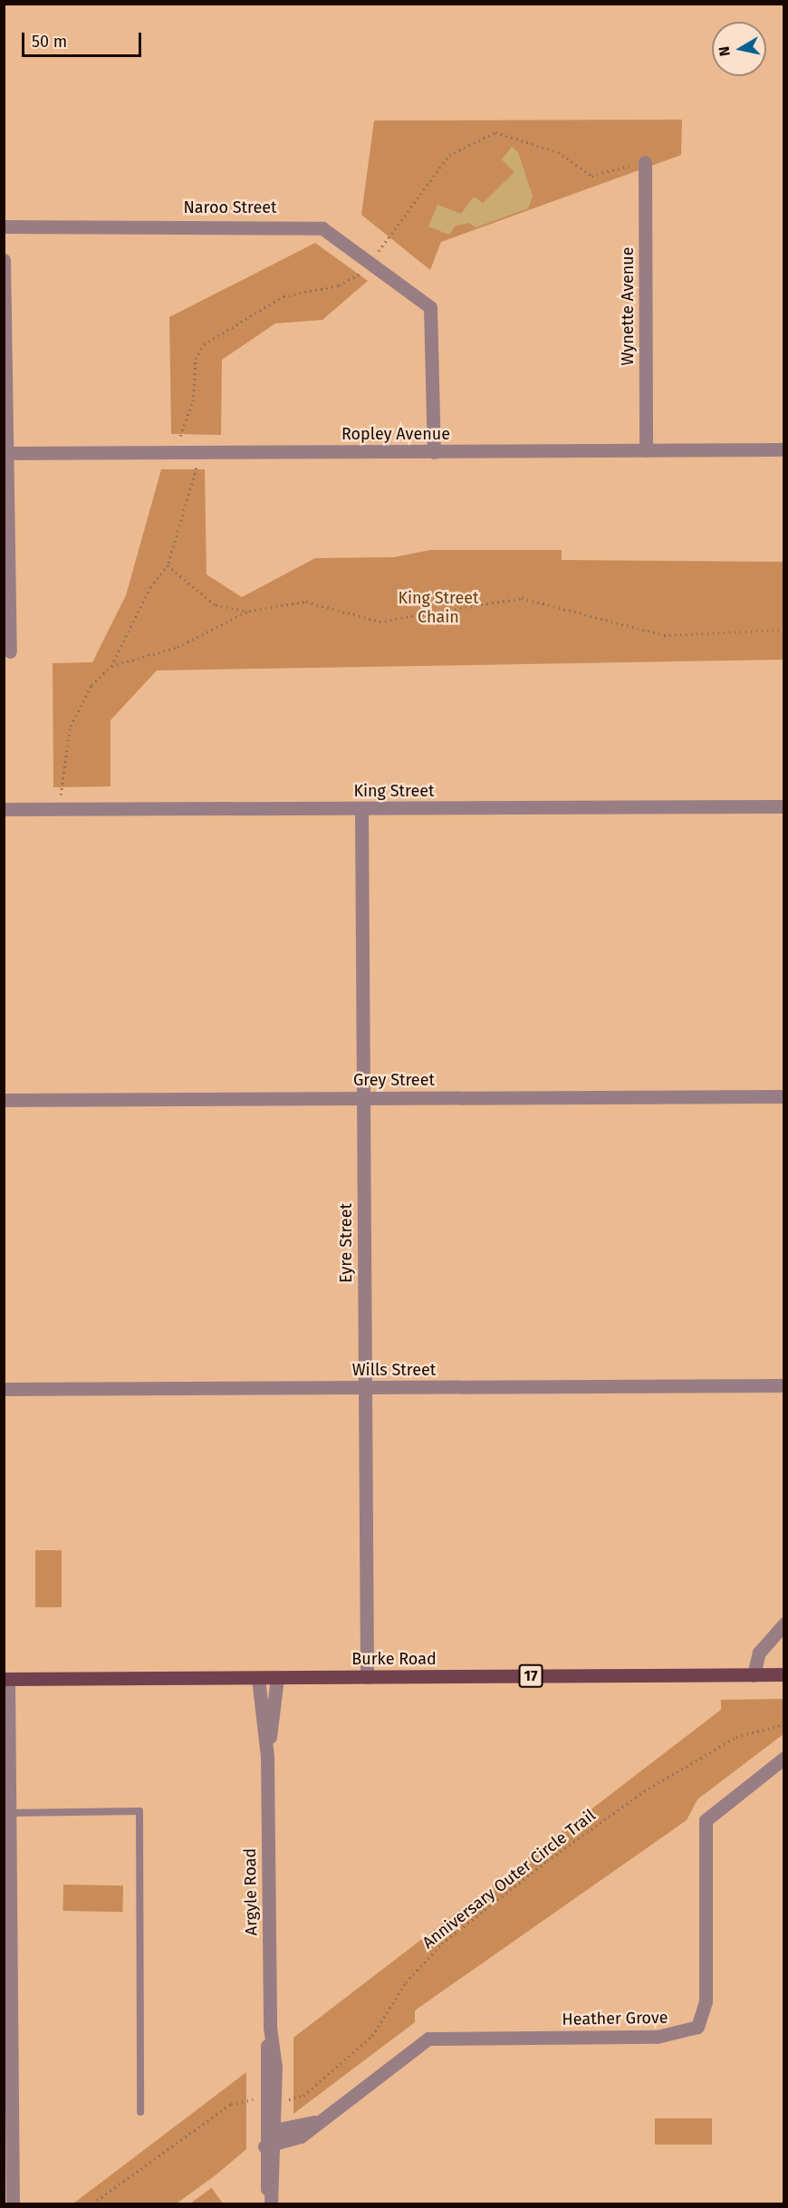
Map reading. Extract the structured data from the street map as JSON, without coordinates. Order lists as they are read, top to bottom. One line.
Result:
{"streets":{"main road":["Burke Road","17"],"street":["Naroo Street","Wynette Avenue","Ropley Avenue","King Street","Grey Street","Eyre Street","Wills Street","Argyle Road","Heather Grove"],"path":["Anniversary Outer Circle Trail"]},"crossings":[["Naroo Street","Ropley Avenue"],["Wynette Avenue","Ropley Avenue"],["King Street","Eyre Street"],["Grey Street","Eyre Street"],["Eyre Street","Wills Street"],["Eyre Street","Burke Road"],["Burke Road","Argyle Road"],["Anniversary Outer Circle Trail","Argyle Road"],["Argyle Road","Heather Grove"]],"parks":["King Street Chain"],"scale_bar":"50 m","north":"left"}
